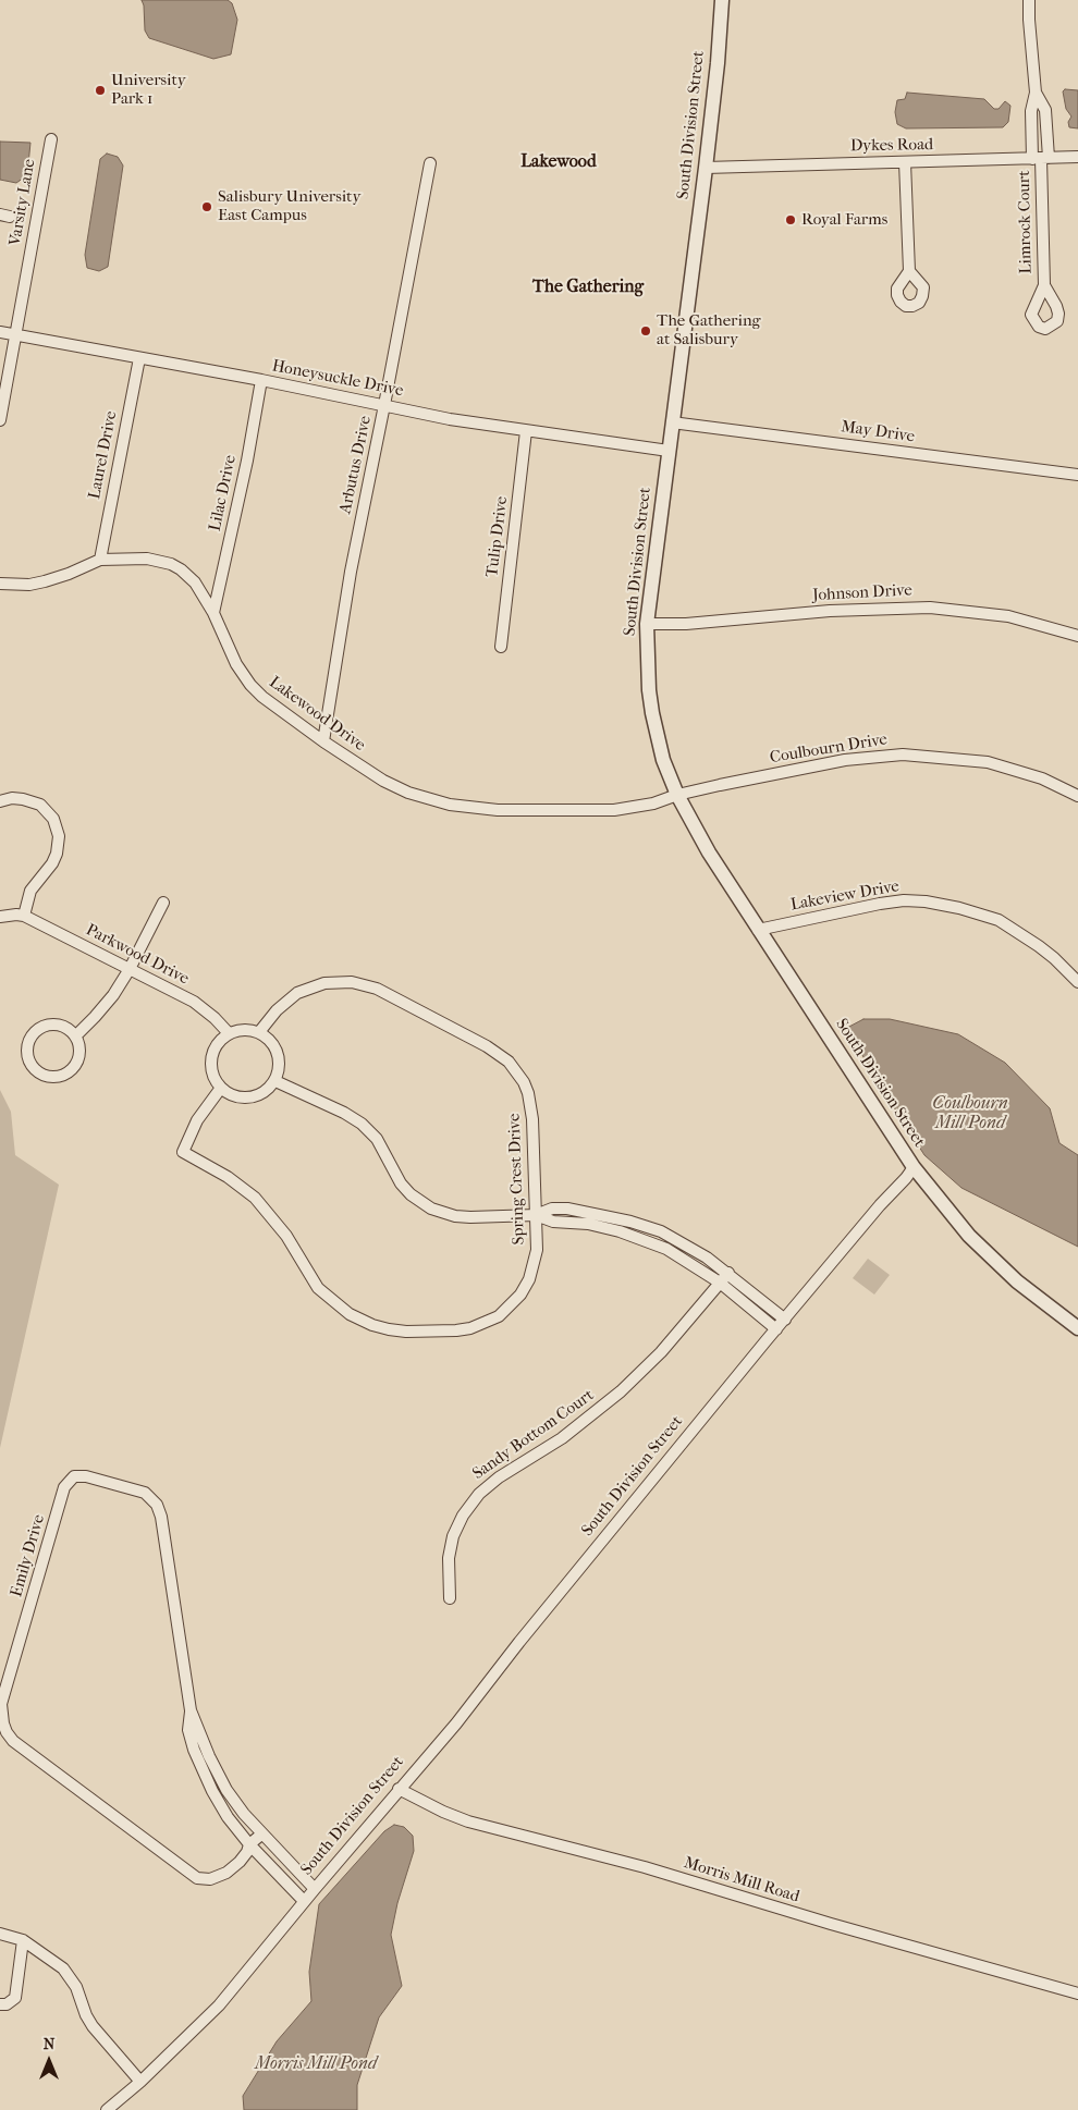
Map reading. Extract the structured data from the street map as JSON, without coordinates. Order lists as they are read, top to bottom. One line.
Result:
{"streets":{"street":["South Division Street","Dykes Road","Varsity Lane","Limrock Court","Honeysuckle Drive","May Drive","Laurel Drive","Arbutus Drive","Lilac Drive","Tulip Drive","Johnson Drive","Lakewood Drive","Coulbourn Drive","Lakeview Drive","Parkwood Drive","Spring Crest Drive","Sandy Bottom Court","Emily Drive","Morris Mill Road"]},"crossings":[["South Division Street","Dykes Road"],["South Division Street","Honeysuckle Drive"],["South Division Street","May Drive"],["South Division Street","Johnson Drive"],["South Division Street","Lakewood Drive"],["South Division Street","Coulbourn Drive"],["South Division Street","Lakeview Drive"],["South Division Street","Emily Drive"],["South Division Street","Morris Mill Road"],["Dykes Road","Limrock Court"],["Varsity Lane","Honeysuckle Drive"],["Honeysuckle Drive","Laurel Drive"],["Honeysuckle Drive","Arbutus Drive"],["Honeysuckle Drive","Lilac Drive"],["Honeysuckle Drive","Tulip Drive"],["Laurel Drive","Lakewood Drive"],["Arbutus Drive","Lakewood Drive"],["Lilac Drive","Lakewood Drive"],["Lakewood Drive","Coulbourn Drive"],["Parkwood Drive","Spring Crest Drive"]],"districts":["Lakewood","The Gathering"],"water":["Coulbourn Mill Pond","Morris Mill Pond"],"places":["University Park 1","Salisbury University East Campus","Royal Farms","The Gathering at Salisbury"],"north":"top"}
